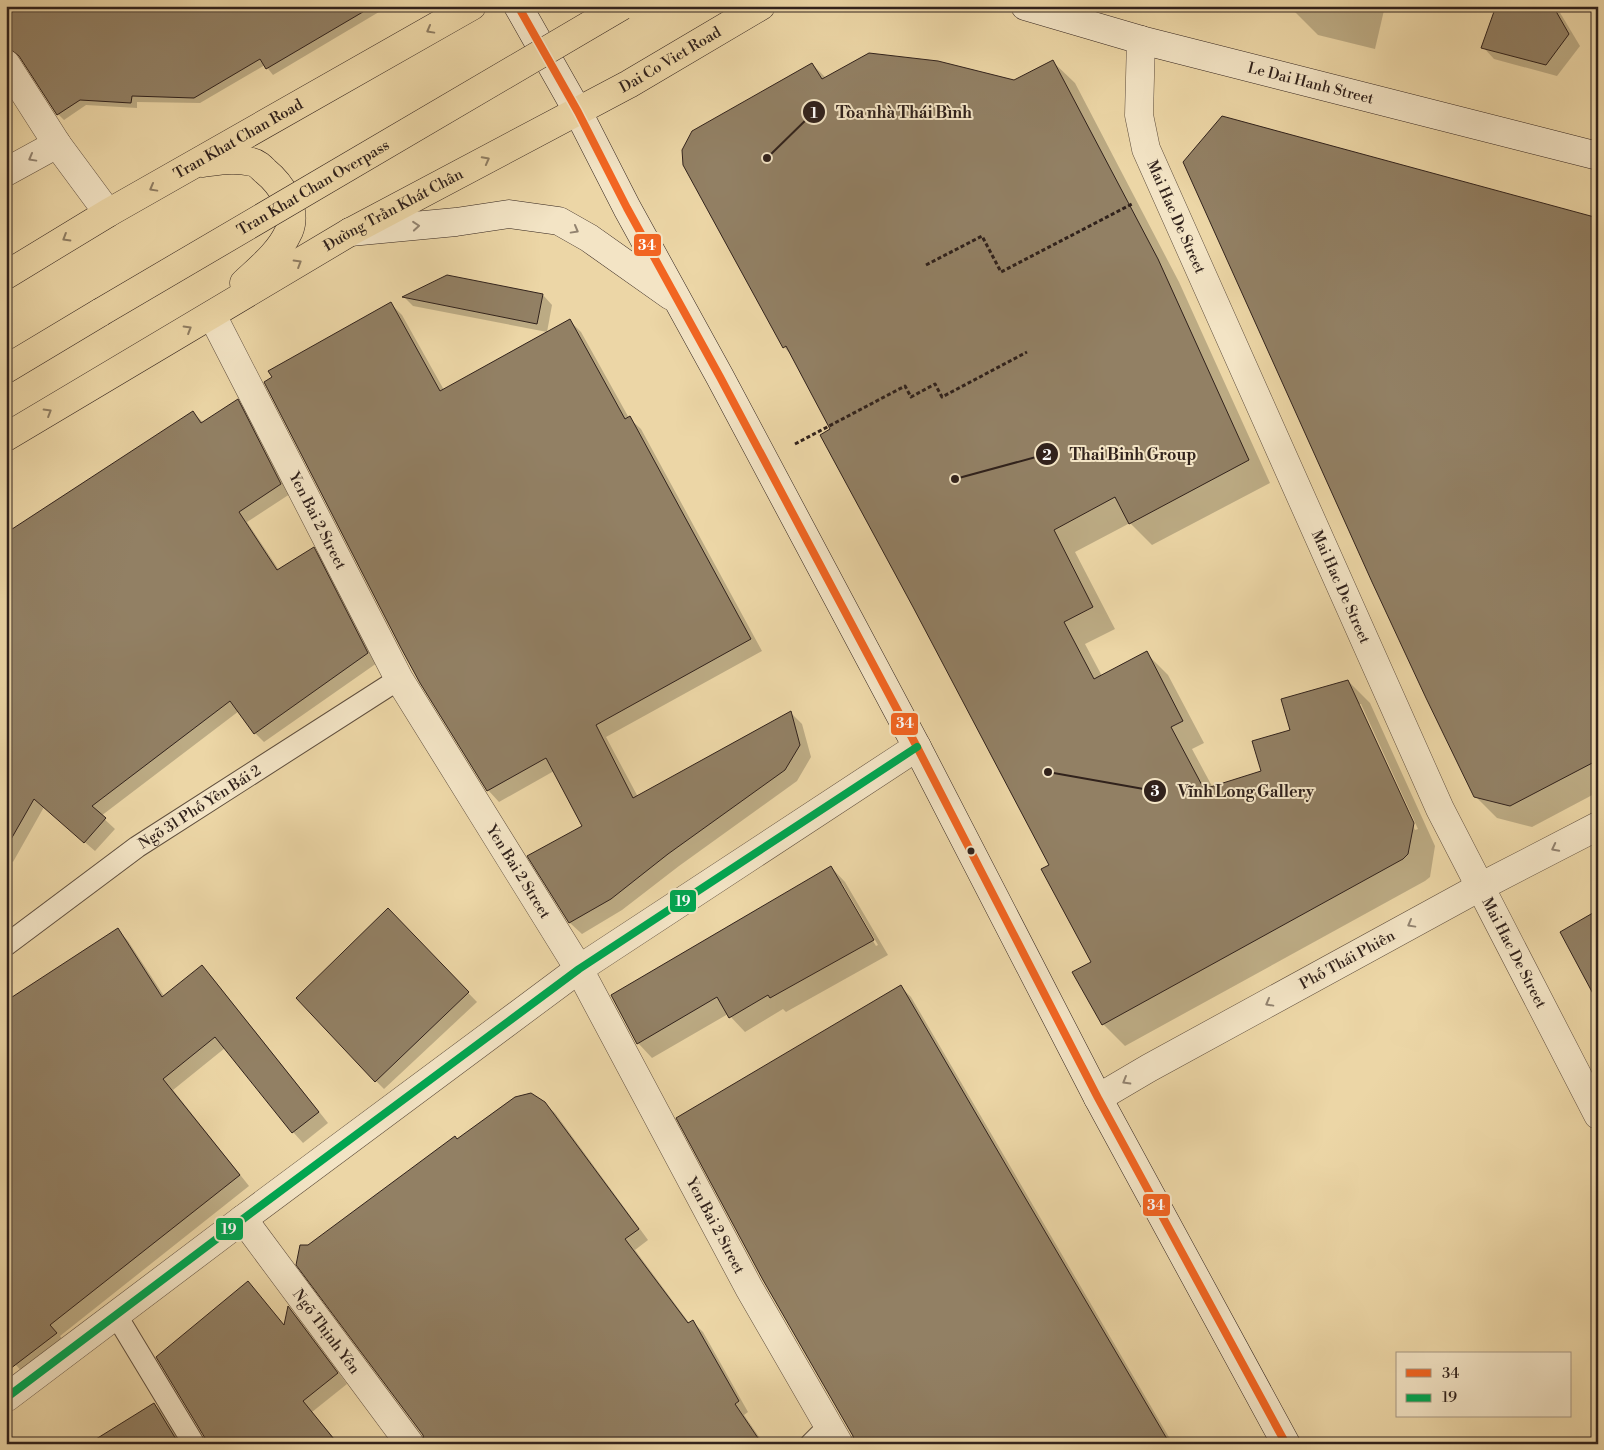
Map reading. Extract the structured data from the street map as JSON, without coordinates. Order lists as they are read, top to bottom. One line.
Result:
{"streets":{"main road":["Dai Co Viet Road","Tran Khat Chan Road","Tran Khat Chan Overpass","Đường Trần Khát Chân"],"street":["Le Dai Hanh Street","Mai Hac De Street","Yen Bai 2 Street","Phố Thái Phiên","Ngõ Thịnh Yên"],"lane":["Ngõ 31 Phố Yên Bái 2"]},"crossings":[["Dai Co Viet Road","Đường Trần Khát Chân"],["Le Dai Hanh Street","Mai Hac De Street"],["Đường Trần Khát Chân","Yen Bai 2 Street"],["Mai Hac De Street","Phố Thái Phiên"],["Yen Bai 2 Street","Ngõ 31 Phố Yên Bái 2"]],"one_way":["Tran Khat Chan Road","Đường Trần Khát Chân","Phố Thái Phiên"],"places":["Tòa nhà Thái Bình","Thai Binh Group","Vĩnh Long Gallery"],"lines":["transit line 34","transit line 19"],"legend":["34","19"]}
